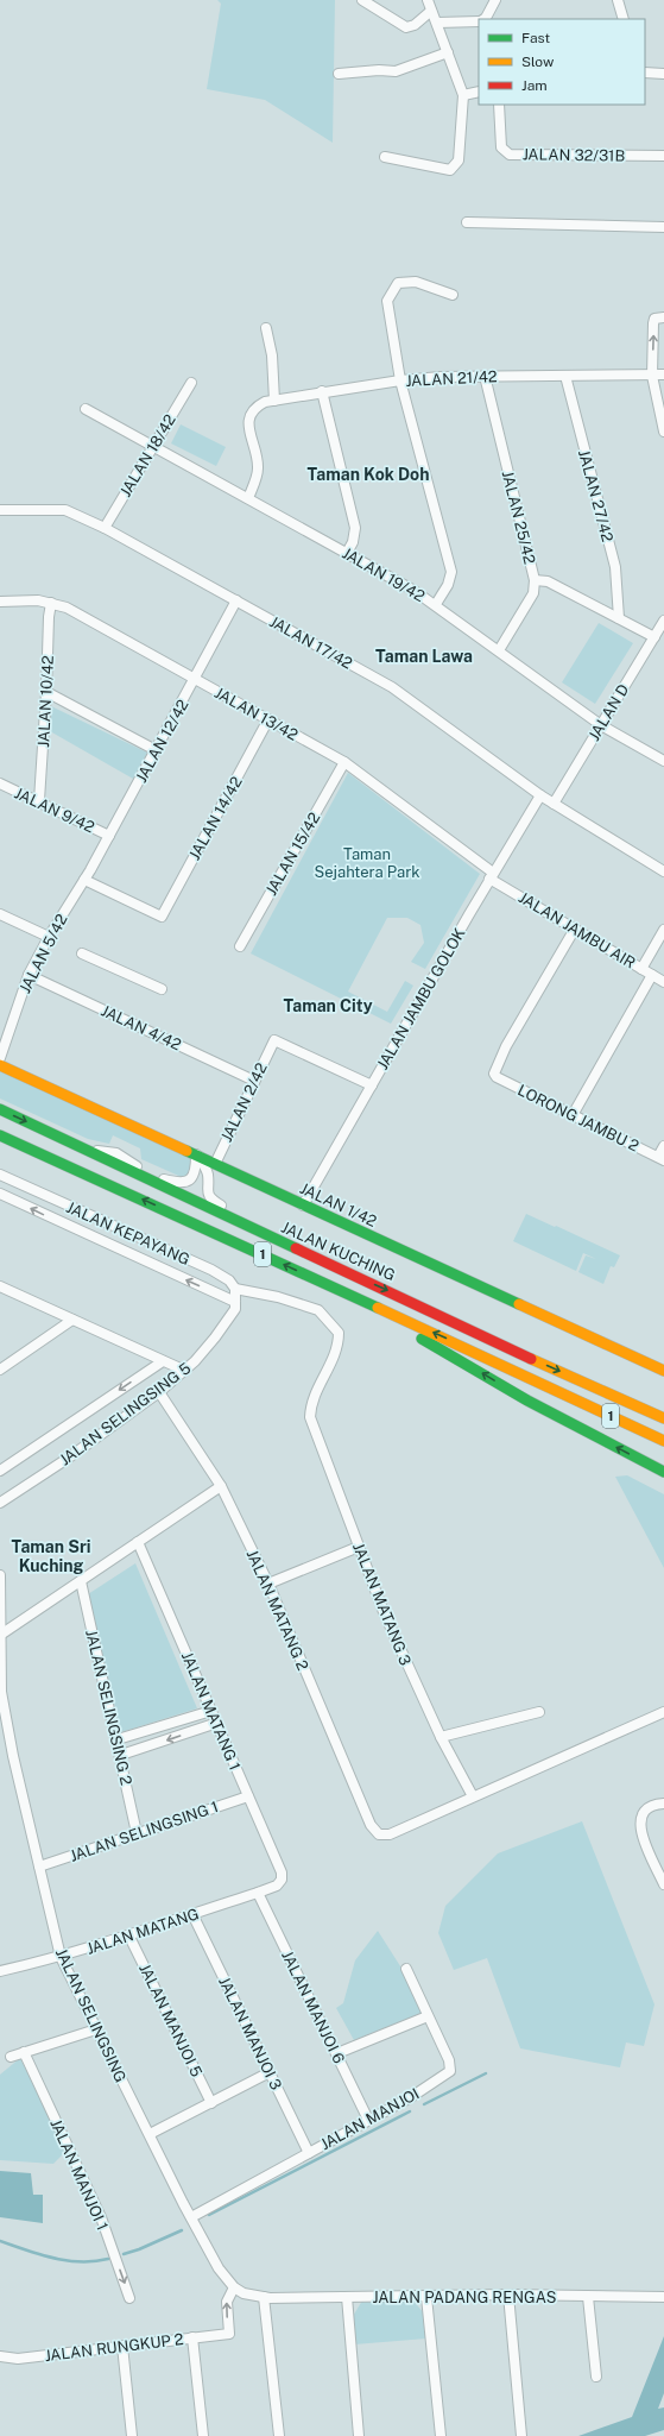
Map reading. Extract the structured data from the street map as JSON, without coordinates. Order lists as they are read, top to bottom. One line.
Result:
{"streets":{"main road":["JALAN 1/42","JALAN KUCHING","1"],"street":["JALAN 32/31B","JALAN 21/42","JALAN 18/42","JALAN 27/42","JALAN 25/42","JALAN 19/42","JALAN 17/42","JALAN 10/42","JALAN D","JALAN 13/42","JALAN 12/42","JALAN 9/42","JALAN 14/42","JALAN 15/42","JALAN JAMBU AIR","JALAN 5/42","JALAN JAMBU GOLOK","JALAN 4/42","JALAN 2/42","LORONG JAMBU 2","JALAN KEPAYANG","JALAN SELINGSING 5","JALAN MATANG 3","JALAN MATANG 2","JALAN SELINGSING 2","JALAN MATANG 1","JALAN SELINGSING 1","JALAN MATANG","JALAN MANJOI 6","JALAN SELINGSING","JALAN MANJOI 5","JALAN MANJOI 3","JALAN MANJOI","JALAN MANJOI 1","JALAN PADANG RENGAS","JALAN RUNGKUP 2"]},"crossings":[["JALAN 21/42","JALAN 27/42"],["JALAN 21/42","JALAN 25/42"],["JALAN 21/42","JALAN 19/42"],["JALAN 18/42","JALAN 19/42"],["JALAN 18/42","JALAN 17/42"],["JALAN 25/42","JALAN 19/42"],["JALAN 19/42","JALAN D"],["JALAN 17/42","JALAN D"],["JALAN 17/42","JALAN 12/42"],["JALAN 17/42","JALAN JAMBU GOLOK"],["JALAN 10/42","JALAN 13/42"],["JALAN 10/42","JALAN 9/42"],["JALAN 13/42","JALAN 12/42"],["JALAN 13/42","JALAN 14/42"],["JALAN 13/42","JALAN 15/42"],["JALAN 13/42","JALAN JAMBU AIR"],["JALAN 13/42","JALAN JAMBU GOLOK"],["JALAN 12/42","JALAN 9/42"],["JALAN 12/42","JALAN 14/42"],["JALAN 12/42","JALAN 5/42"],["JALAN 14/42","JALAN 5/42"],["JALAN JAMBU AIR","JALAN JAMBU GOLOK"],["JALAN JAMBU AIR","LORONG JAMBU 2"],["JALAN 5/42","JALAN 4/42"],["JALAN JAMBU GOLOK","JALAN 2/42"],["JALAN JAMBU GOLOK","JALAN 1/42"],["JALAN 4/42","JALAN 2/42"],["JALAN 2/42","JALAN 1/42"],["JALAN KEPAYANG","JALAN MATANG 3"],["JALAN SELINGSING 5","JALAN MATANG 2"],["JALAN MATANG 3","JALAN MATANG 2"],["JALAN SELINGSING 2","JALAN SELINGSING 1"],["JALAN MATANG 1","JALAN SELINGSING 1"],["JALAN MATANG 1","JALAN MATANG"],["JALAN SELINGSING 1","JALAN SELINGSING"],["JALAN MATANG","JALAN MANJOI 6"],["JALAN MATANG","JALAN SELINGSING"],["JALAN MATANG","JALAN MANJOI 5"],["JALAN MATANG","JALAN MANJOI 3"],["JALAN MANJOI 6","JALAN MANJOI"],["JALAN SELINGSING","JALAN MANJOI"],["JALAN SELINGSING","JALAN RUNGKUP 2"],["JALAN MANJOI 3","JALAN MANJOI"]],"one_way":["JALAN MANJOI 1"],"districts":["Taman Kok Doh","Taman Lawa","Taman City","Taman Sri Kuching"],"parks":["Taman Sejahtera Park"],"legend":["Fast","Slow","Jam"]}
